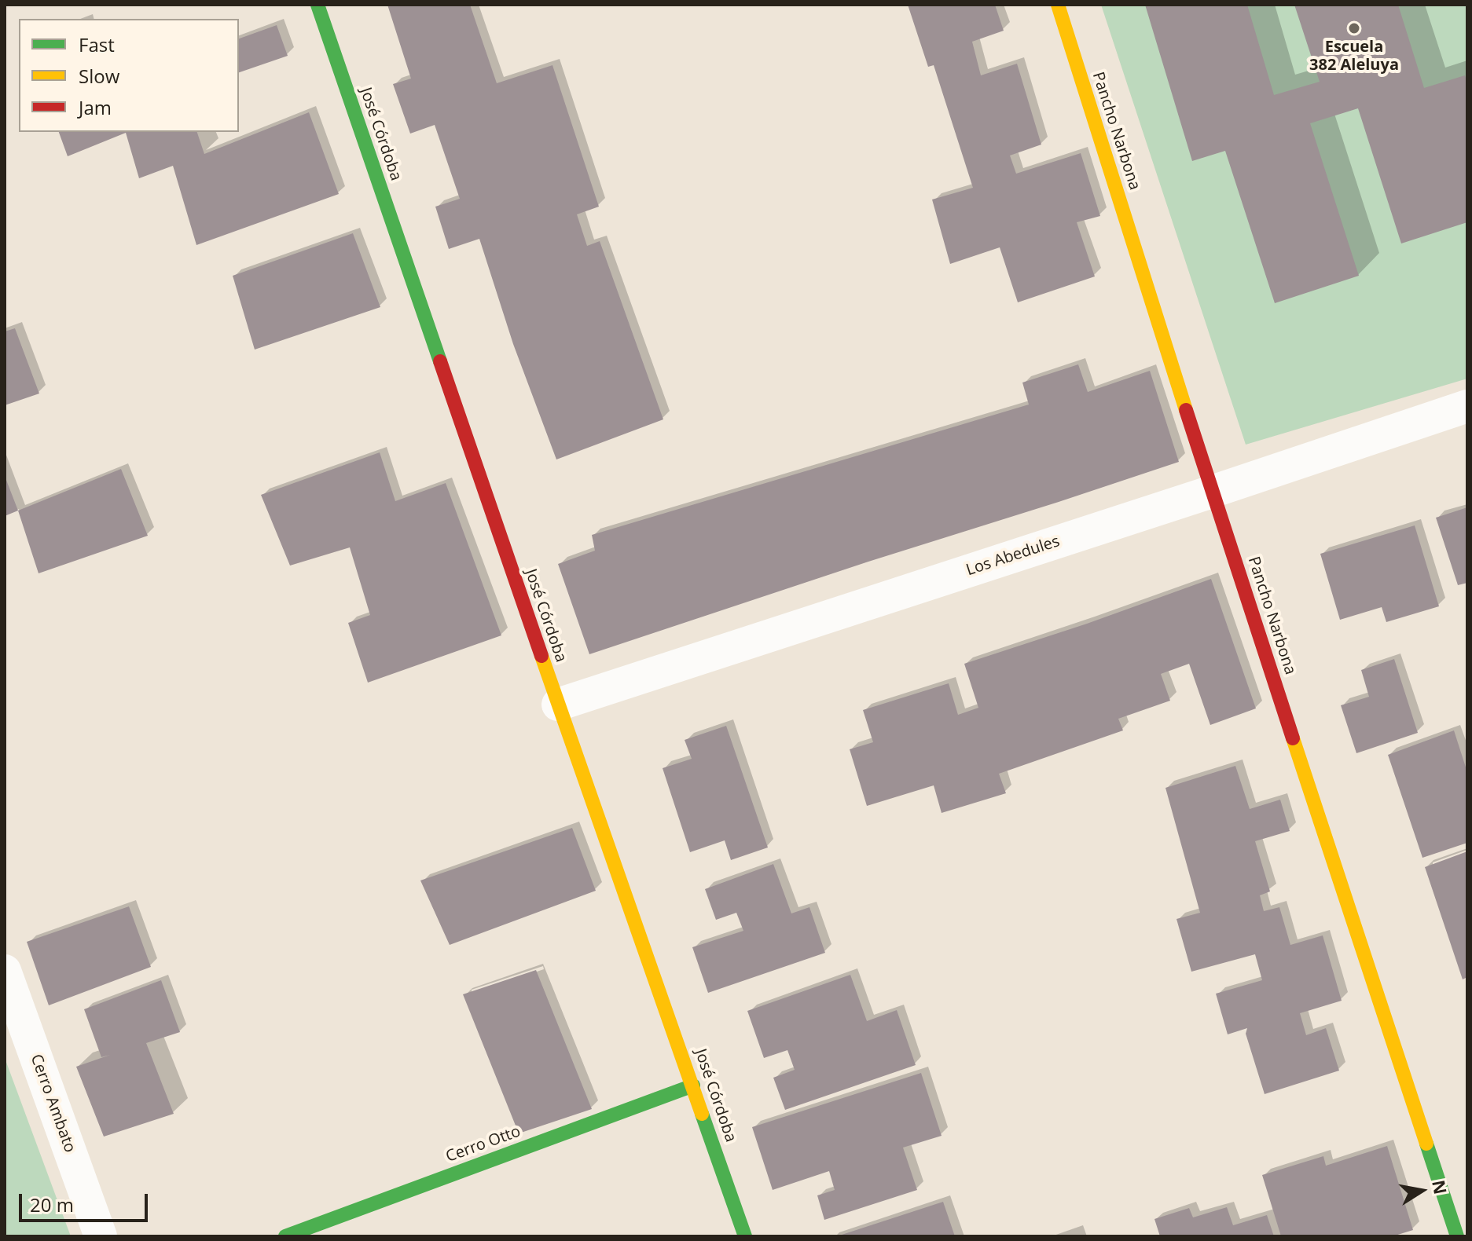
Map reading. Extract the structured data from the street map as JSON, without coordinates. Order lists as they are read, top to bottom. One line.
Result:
{"streets":{"street":["Pancho Narbona","José Córdoba","Los Abedules","Cerro Ambato","Cerro Otto"]},"crossings":[["Pancho Narbona","Los Abedules"],["José Córdoba","Los Abedules"],["José Córdoba","Cerro Otto"]],"places":["Escuela 382 Aleluya"],"legend":["Fast","Slow","Jam"],"scale_bar":"20 m","north":"right"}
